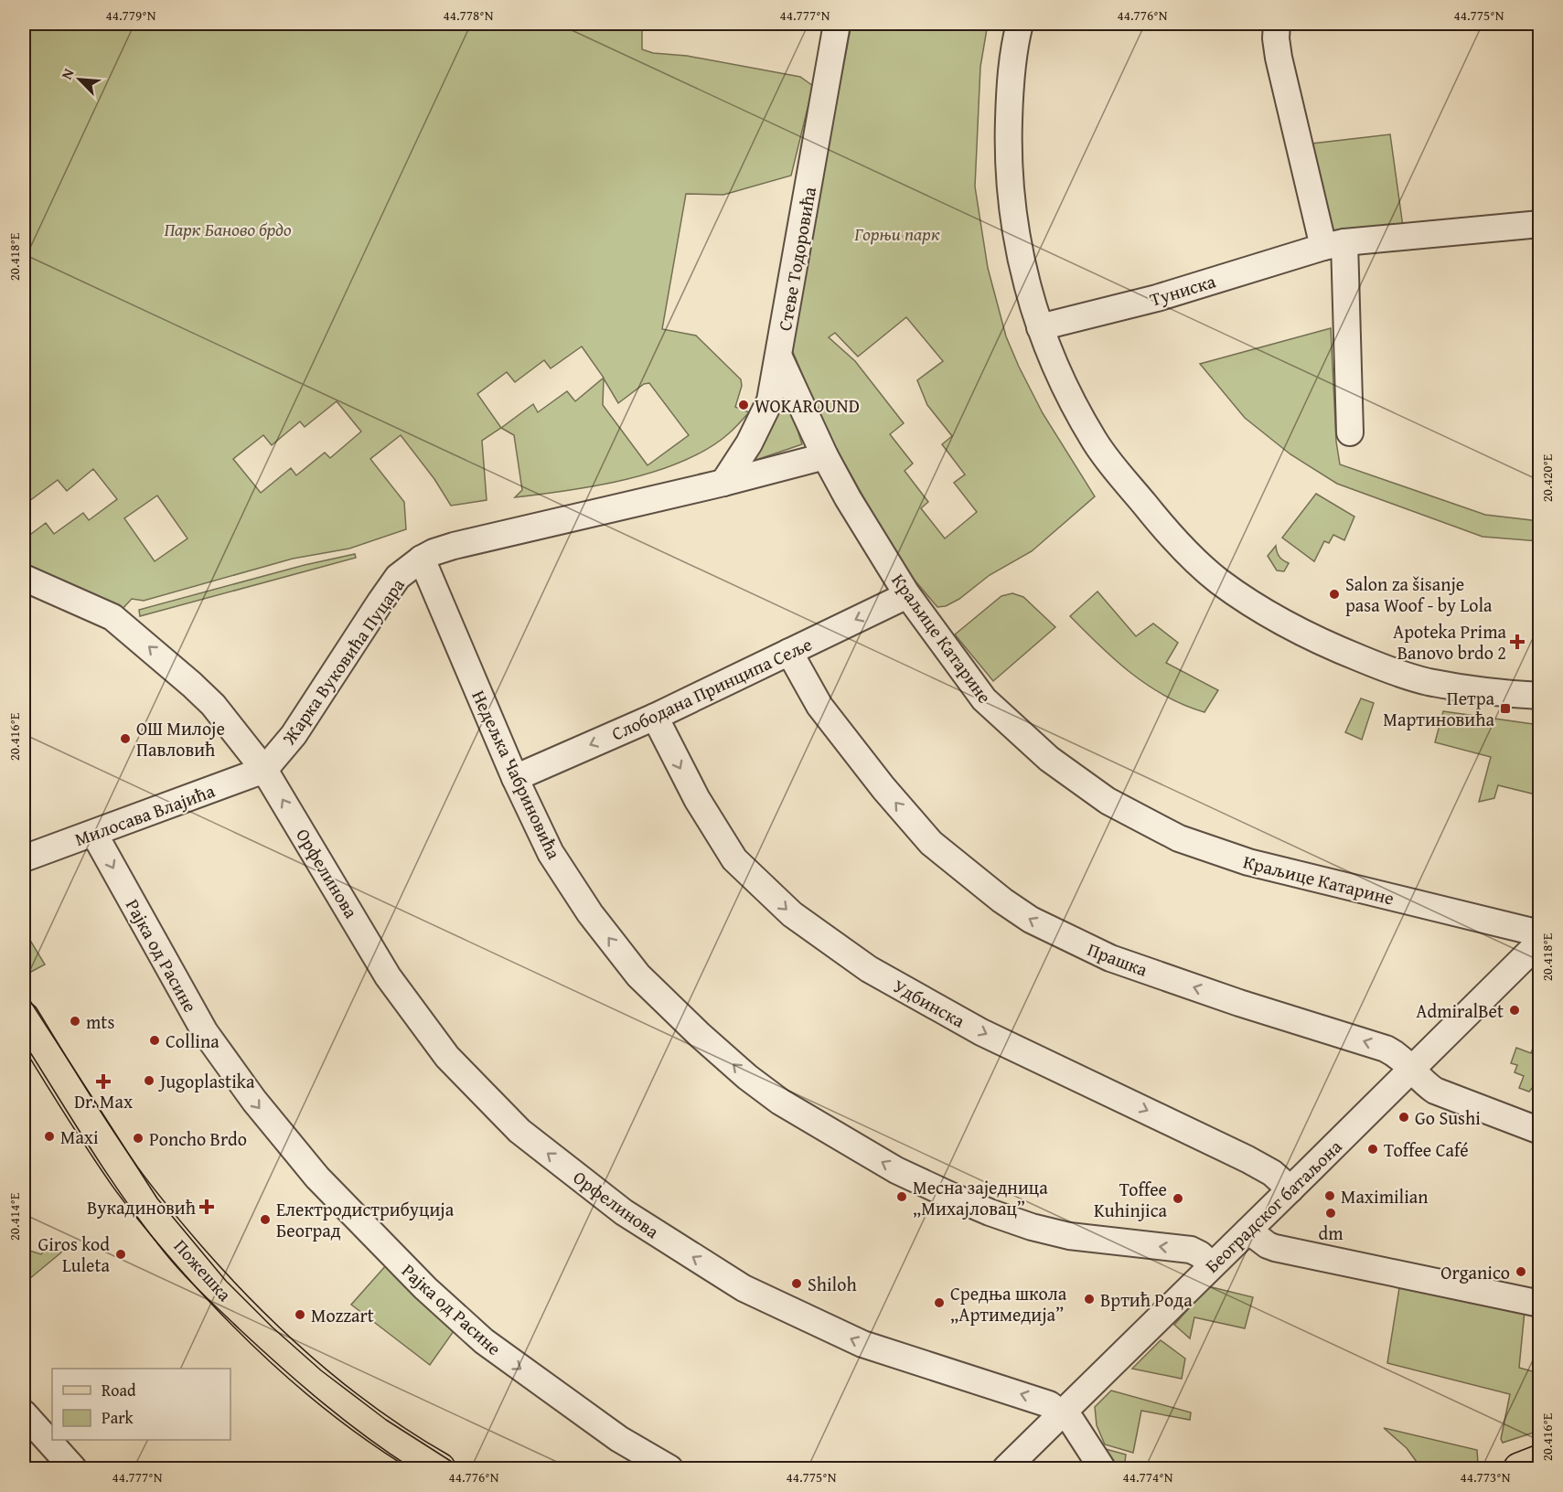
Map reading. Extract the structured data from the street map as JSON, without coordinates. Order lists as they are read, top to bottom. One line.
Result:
{"streets":{"main road":["Пожешка"],"street":["Стеве Тодоровића","Туниска","Краљице Катарине","Жарка Вуковића Пуцара","Слободана Принципа Сеље","Недељка Чабриновића","Милосава Влајића","Орфелинова","Рајка од Расине","Прашка","Удбинска","Београдског батаљона"]},"crossings":[["Стеве Тодоровића","Краљице Катарине"],["Стеве Тодоровића","Жарка Вуковића Пуцара"],["Краљице Катарине","Жарка Вуковића Пуцара"],["Краљице Катарине","Слободана Принципа Сеље"],["Жарка Вуковића Пуцара","Недељка Чабриновића"],["Жарка Вуковића Пуцара","Милосава Влајића"],["Жарка Вуковића Пуцара","Орфелинова"],["Слободана Принципа Сеље","Недељка Чабриновића"],["Слободана Принципа Сеље","Прашка"],["Слободана Принципа Сеље","Удбинска"],["Недељка Чабриновића","Београдског батаљона"],["Милосава Влајића","Орфелинова"],["Милосава Влајића","Рајка од Расине"],["Орфелинова","Београдског батаљона"],["Прашка","Београдског батаљона"],["Удбинска","Београдског батаљона"]],"one_way":["Слободана Принципа Сеље","Недељка Чабриновића","Орфелинова","Рајка од Расине","Прашка","Удбинска"],"parks":["Парк Баново брдо","Горњи парк"],"places":{"other":["WOKAROUND","Salon za šisanje pasa Woof - by Lola","ОШ Милоје Павловић","AdmiralBet","mts","Collina","Jugoplastika","Go Sushi","Maxi","Poncho Brdo","Toffee Café","Maximilian","Месна заједница „Михајловац”","Toffee Kuhinjica","dm","Електродистрибуција Београд","Giros kod Luleta","Organico","Shiloh","Вртић Рода","Средња школа „Артимедија”","Mozzart"],"health":["Apoteka Prima Banovo brdo 2","Dr. Max","Вукадиновић"],"transit":["Петра Мартиновића"]},"legend":["Road","Park"],"north":"top left","coordinates":["44.779°N","44.778°N","44.777°N","44.776°N","44.775°N","20.418°E","20.420°E","20.416°E","20.414°E","44.774°N","44.773°N"]}
